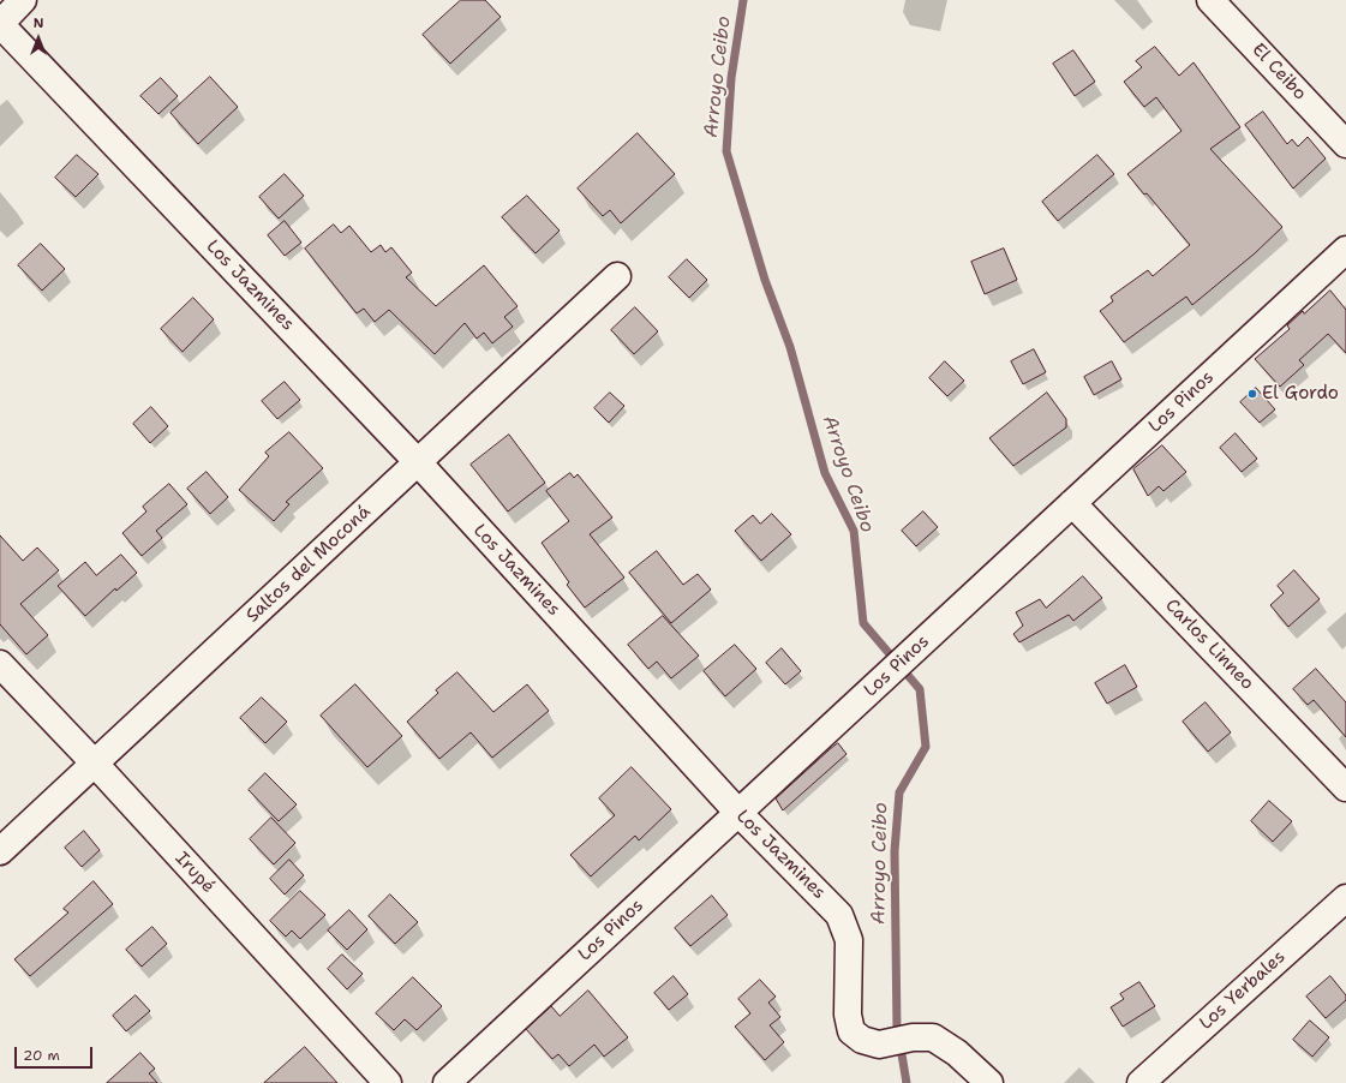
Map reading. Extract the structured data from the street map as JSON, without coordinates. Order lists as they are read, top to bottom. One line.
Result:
{"streets":{"street":["El Ceibo","Los Jazmines","Los Pinos","Saltos del Moconá","Carlos Linneo","Irupé","Los Yerbales"]},"crossings":[["Los Jazmines","Los Pinos"],["Los Jazmines","Saltos del Moconá"],["Los Pinos","Carlos Linneo"],["Saltos del Moconá","Irupé"]],"water":["Arroyo Ceibo"],"places":["El Gordo"],"scale_bar":"20 m","north":"top"}
